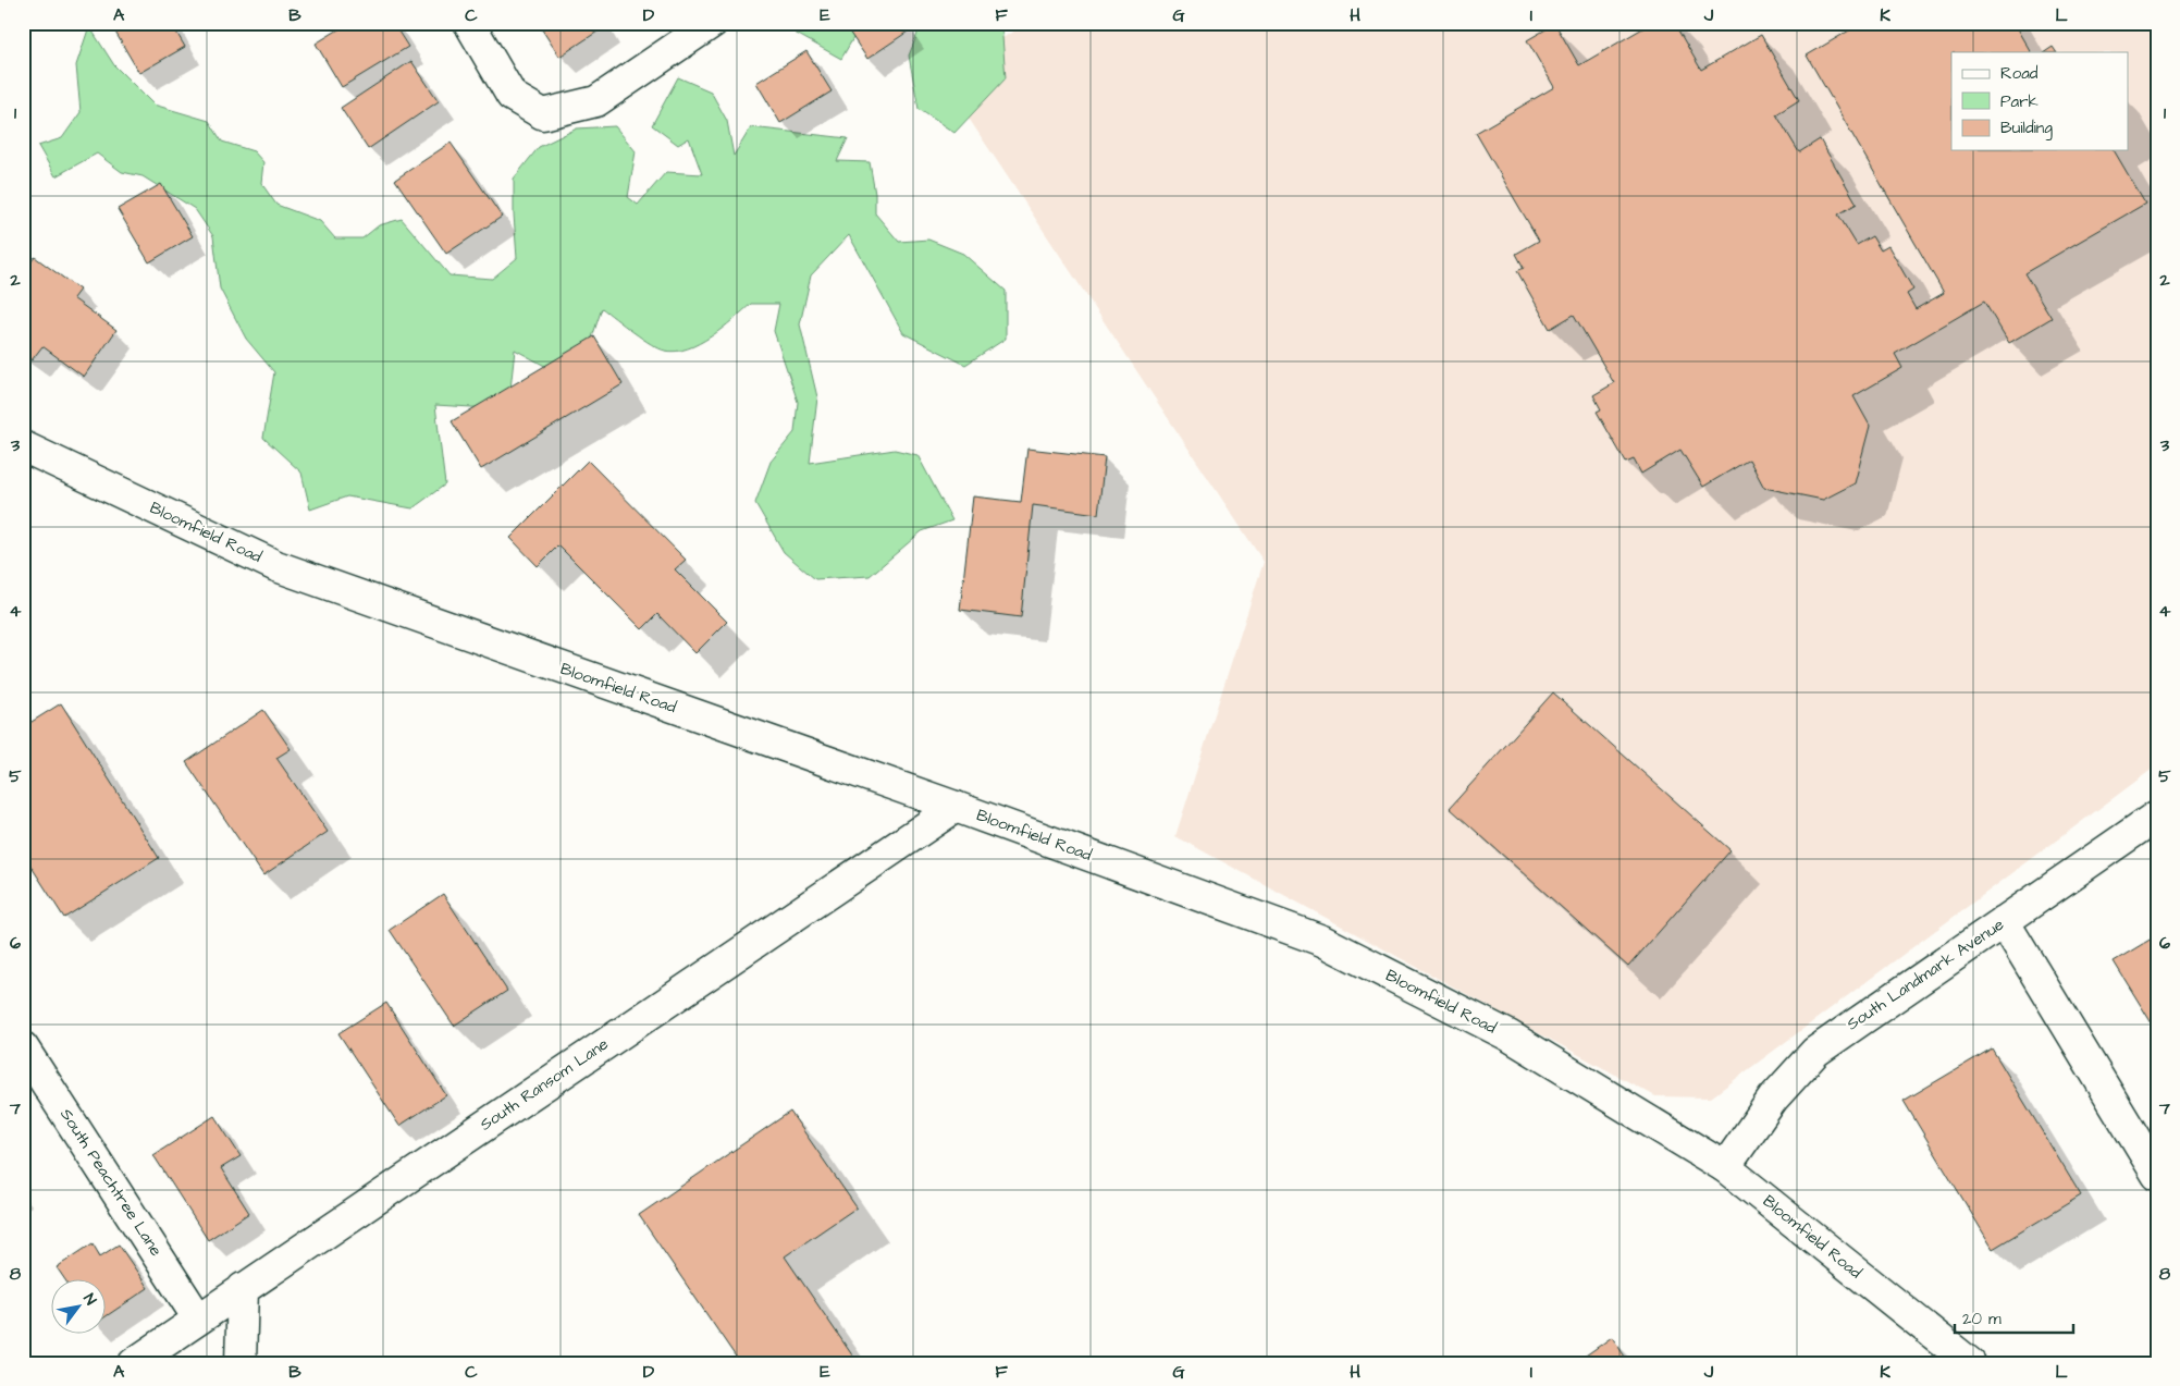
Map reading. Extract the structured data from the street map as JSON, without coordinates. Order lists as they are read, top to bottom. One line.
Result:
{"streets":{"street":["Bloomfield Road","South Landmark Avenue","South Ransom Lane","South Peachtree Lane"]},"crossings":[["Bloomfield Road","South Landmark Avenue"],["Bloomfield Road","South Ransom Lane"],["South Ransom Lane","South Peachtree Lane"]],"legend":["Road","Park","Building"],"scale_bar":"20 m","north":"top right","grid":{"columns":["A","B","C","D","E","F","G","H","I","J","K","L"],"rows":["1","2","3","4","5","6","7","8"]}}
